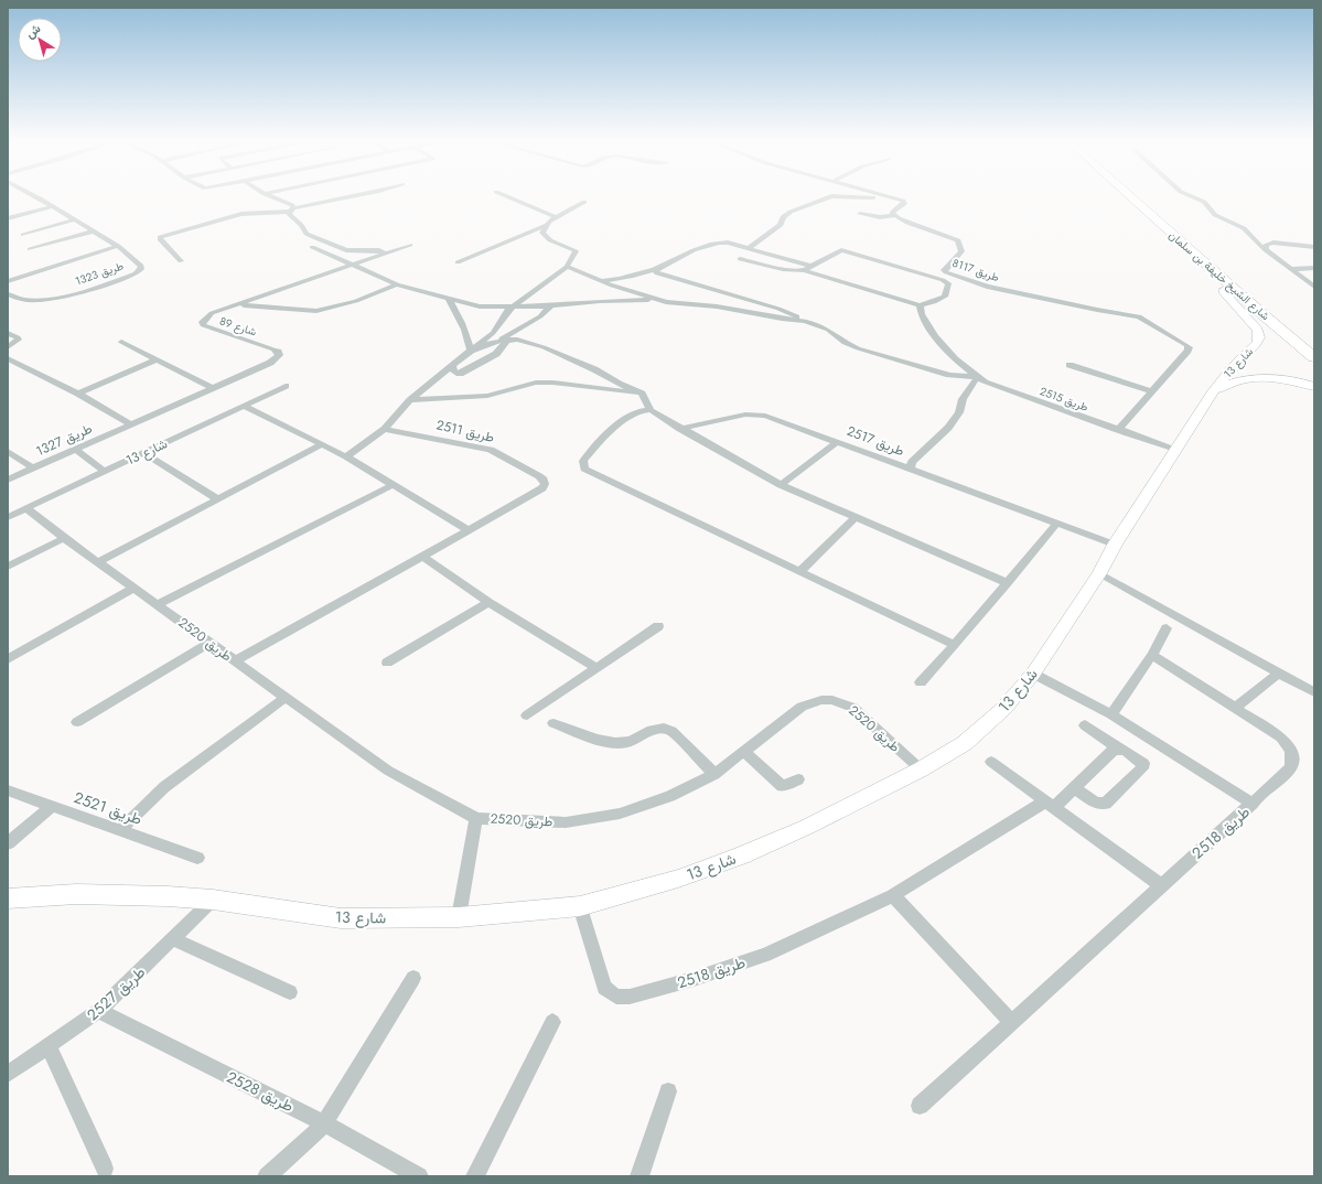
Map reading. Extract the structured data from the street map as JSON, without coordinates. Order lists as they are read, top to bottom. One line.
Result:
{"streets":{"highway":["شارع الشيخ خليفة بن سلمان"],"street":["طريق 8117","طريق 1323","شارع 89","شارع 13","طريق 2515","طريق 2511","طريق 1327","طريق 2517","طريق 2520","طريق 2521","طريق 2518","طريق 2527","طريق 2528"]},"crossings":[["شارع 89","طريق 1327"],["شارع 13","طريق 2515"],["شارع 13","طريق 2517"],["شارع 13","طريق 2520"],["شارع 13","طريق 2518"],["شارع 13","طريق 2527"],["طريق 2511","طريق 2520"],["طريق 2527","طريق 2528"]],"north":"top left"}
